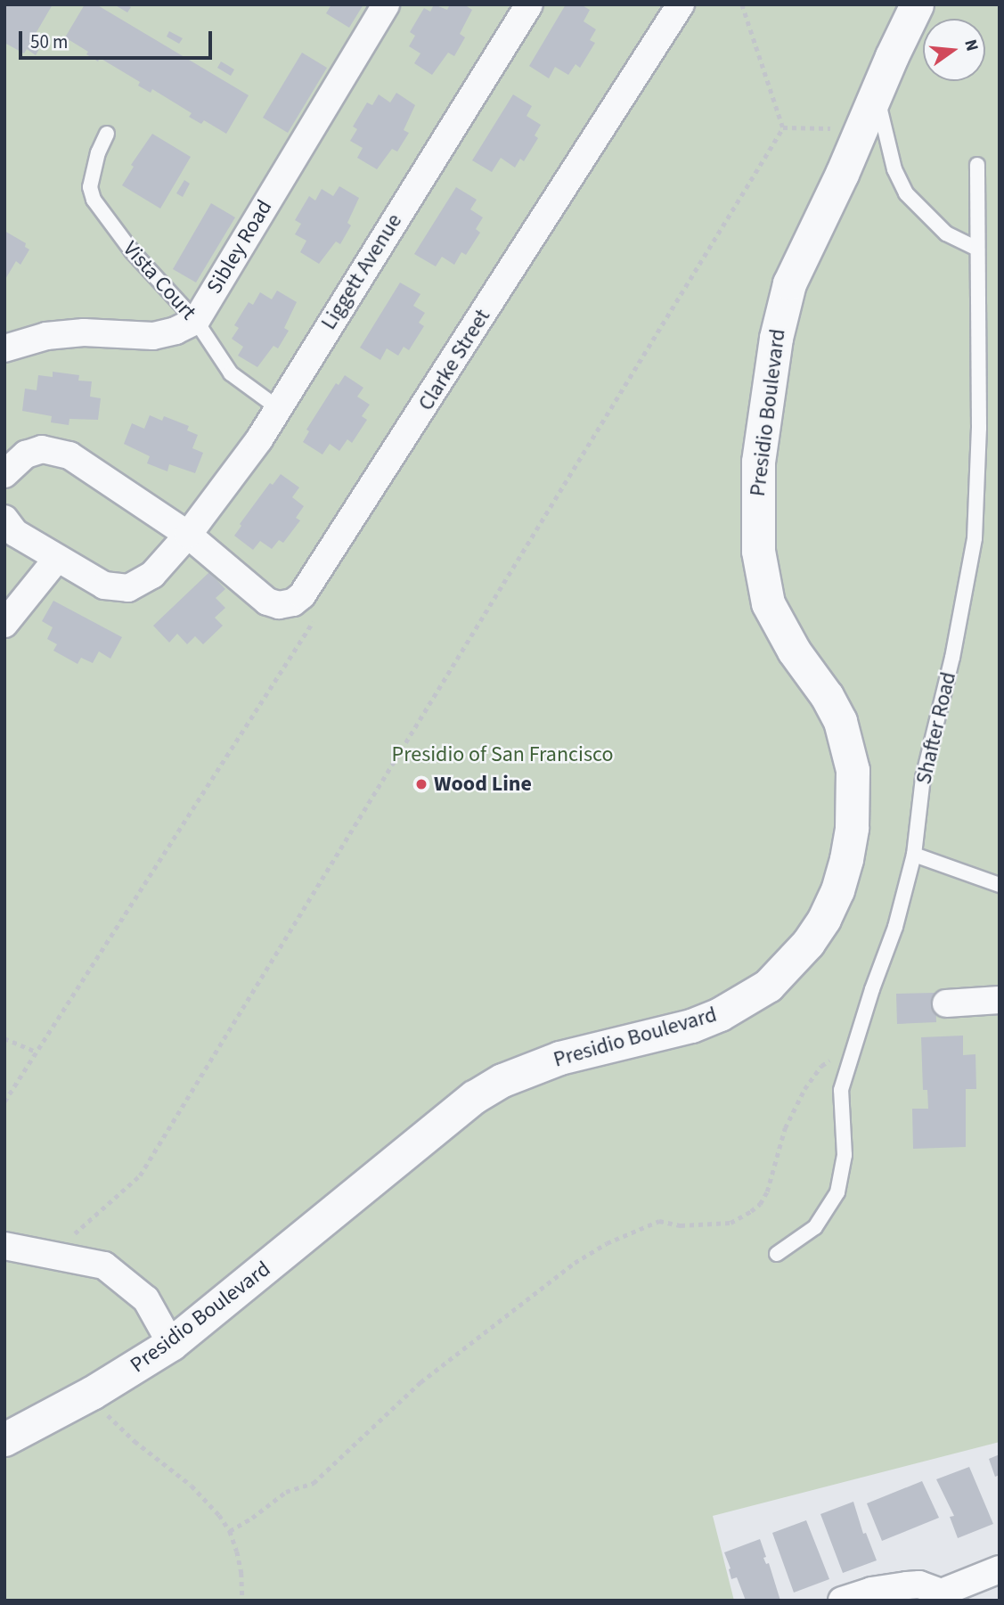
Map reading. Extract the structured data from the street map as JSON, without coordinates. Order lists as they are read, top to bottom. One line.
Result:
{"streets":{"street":["Sibley Road","Liggett Avenue","Clarke Street","Presidio Boulevard"],"lane":["Vista Court","Shafter Road"]},"crossings":[["Sibley Road","Vista Court"],["Liggett Avenue","Vista Court"],["Liggett Avenue","Clarke Street"]],"parks":["Presidio of San Francisco"],"places":["Wood Line"],"scale_bar":"50 m","north":"right"}
